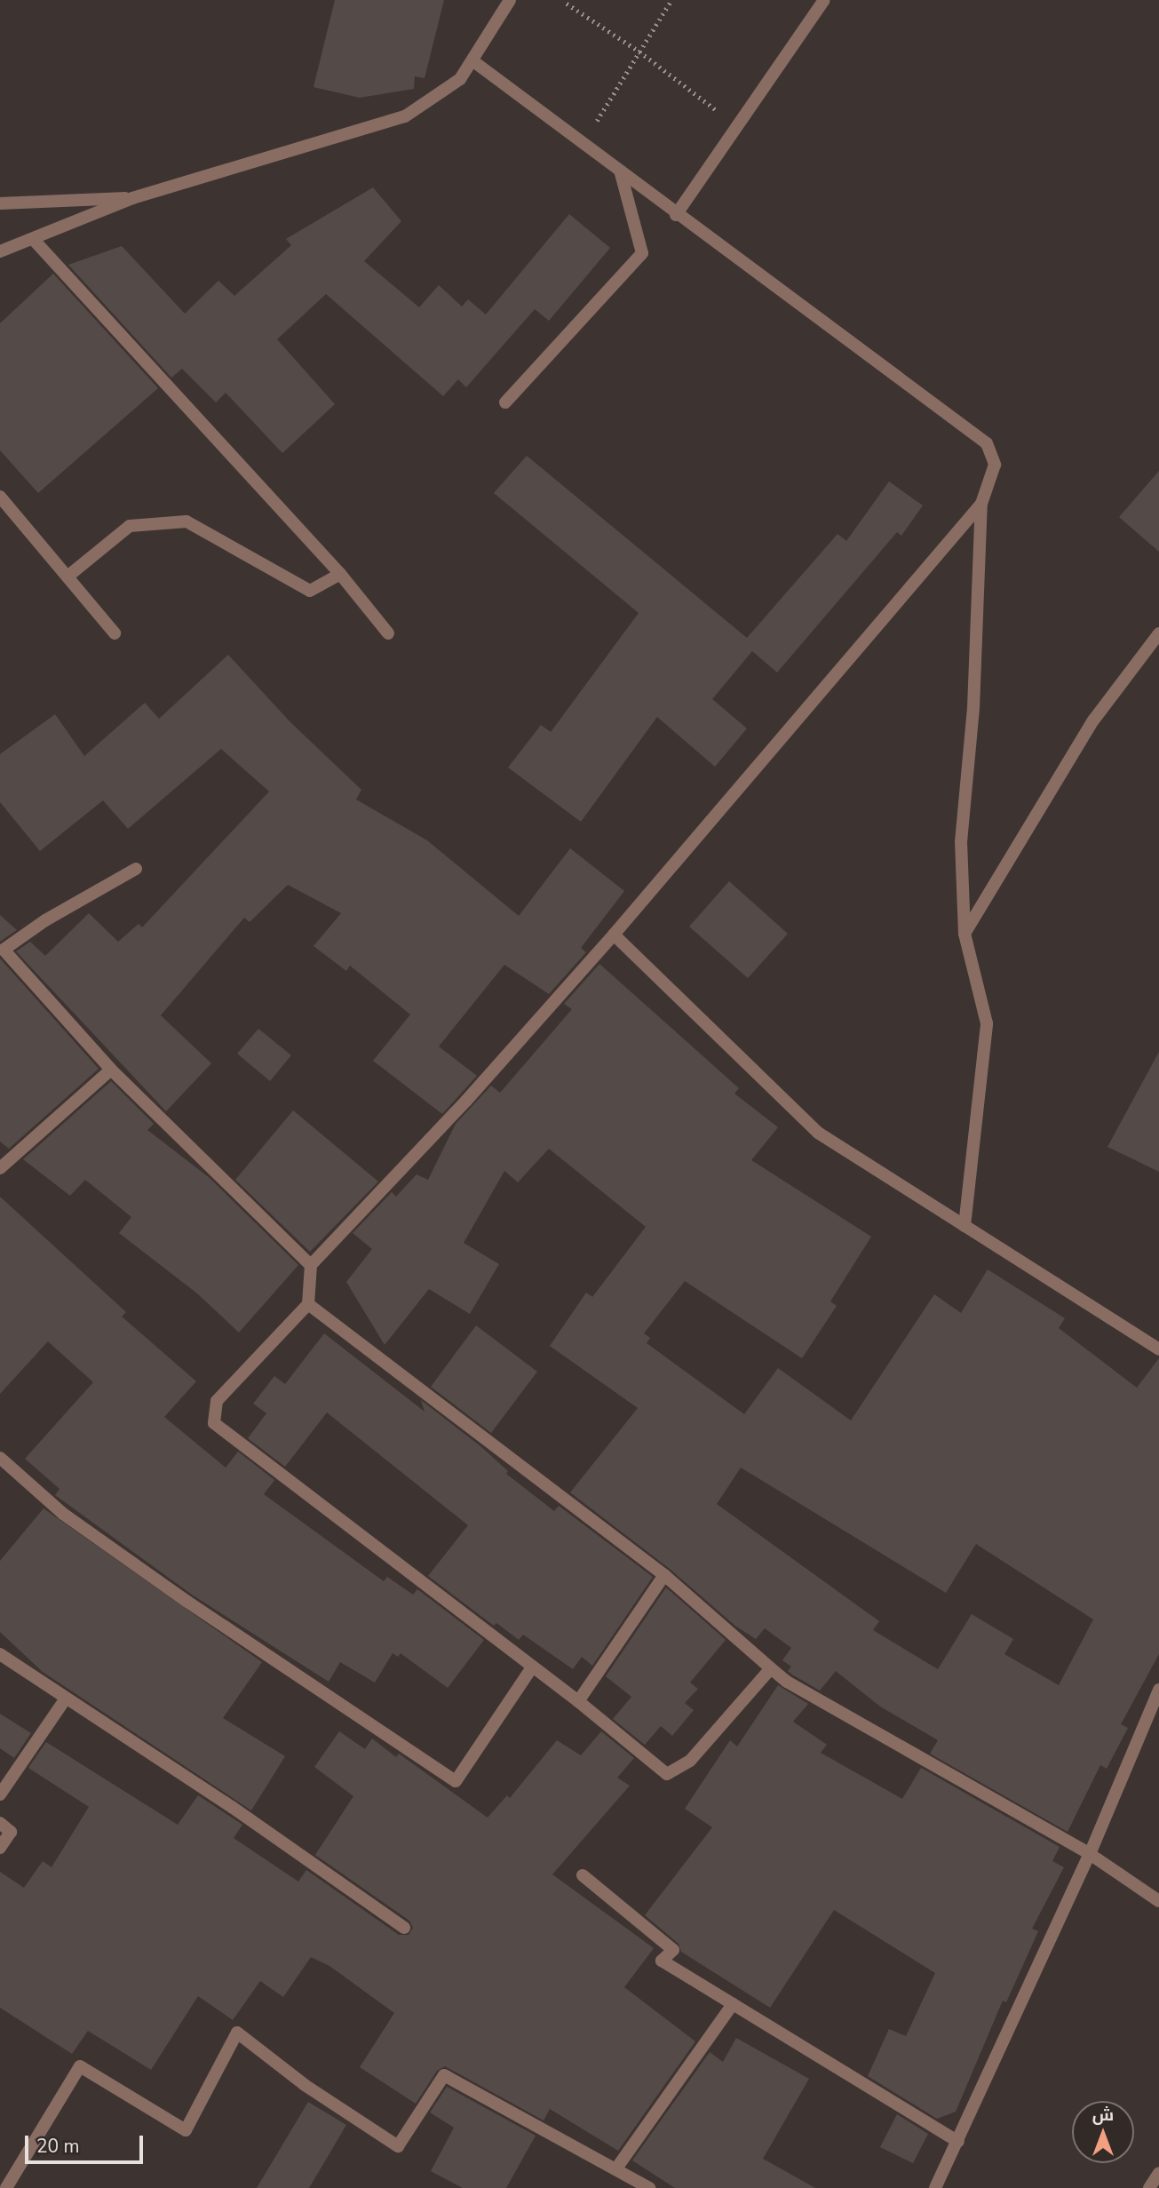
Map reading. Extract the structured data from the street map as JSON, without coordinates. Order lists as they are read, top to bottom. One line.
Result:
{"scale_bar":"20 m","north":"top"}
